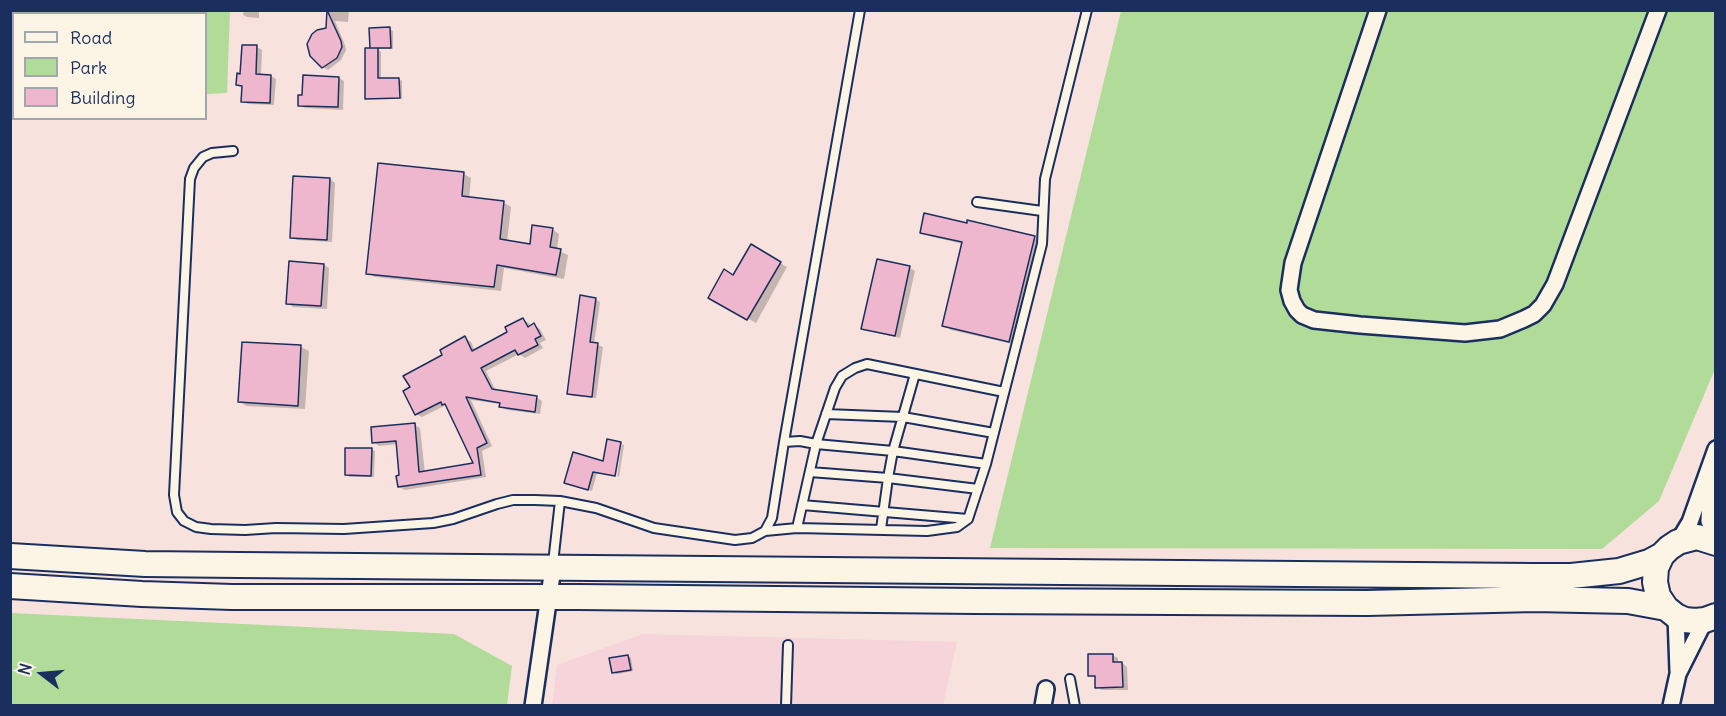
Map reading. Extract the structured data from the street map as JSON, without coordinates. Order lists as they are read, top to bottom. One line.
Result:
{"legend":["Road","Park","Building"],"north":"left"}
